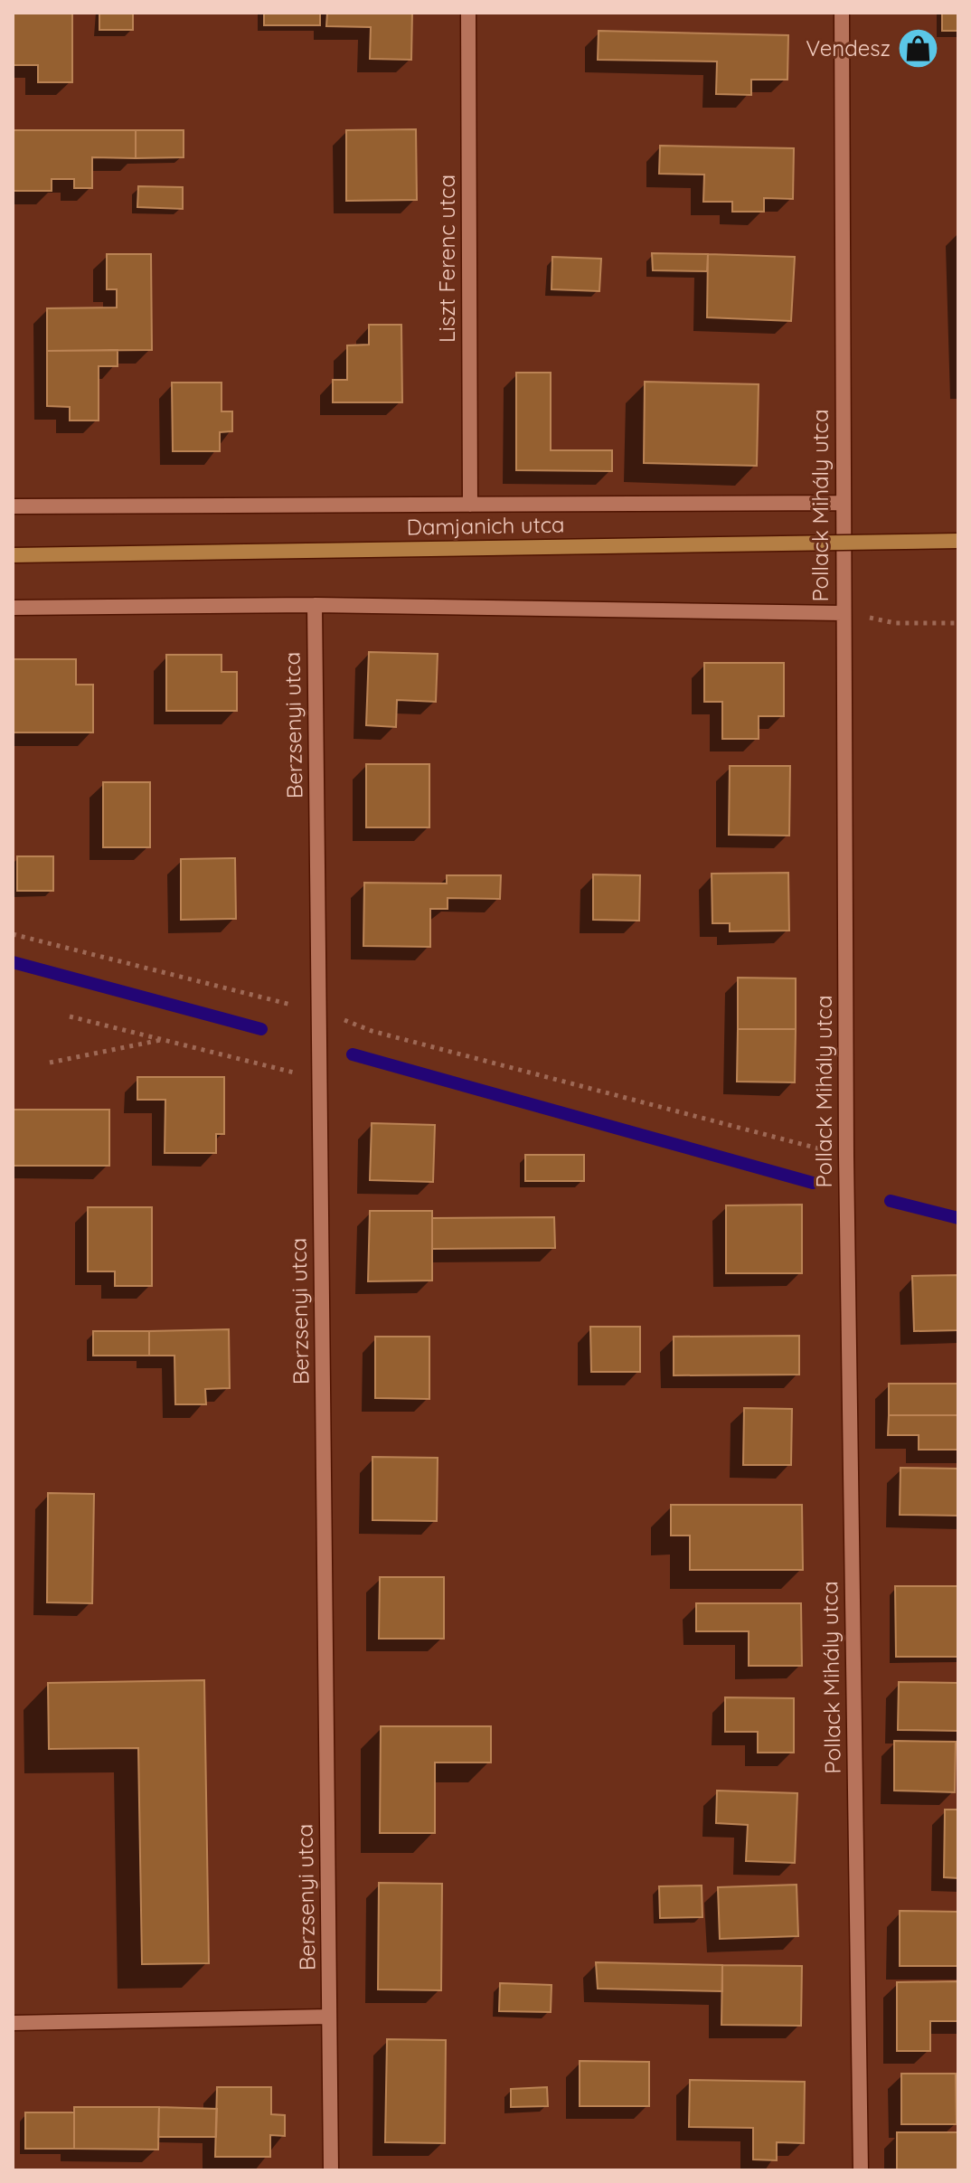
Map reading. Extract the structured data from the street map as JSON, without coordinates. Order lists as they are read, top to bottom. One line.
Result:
{"streets":{"main road":["Damjanich utca"],"street":["Liszt Ferenc utca","Pollack Mihály utca","Berzsenyi utca"]},"crossings":[["Liszt Ferenc utca","Damjanich utca"],["Pollack Mihály utca","Damjanich utca"]],"places":{"shop":["Vendesz"]}}
